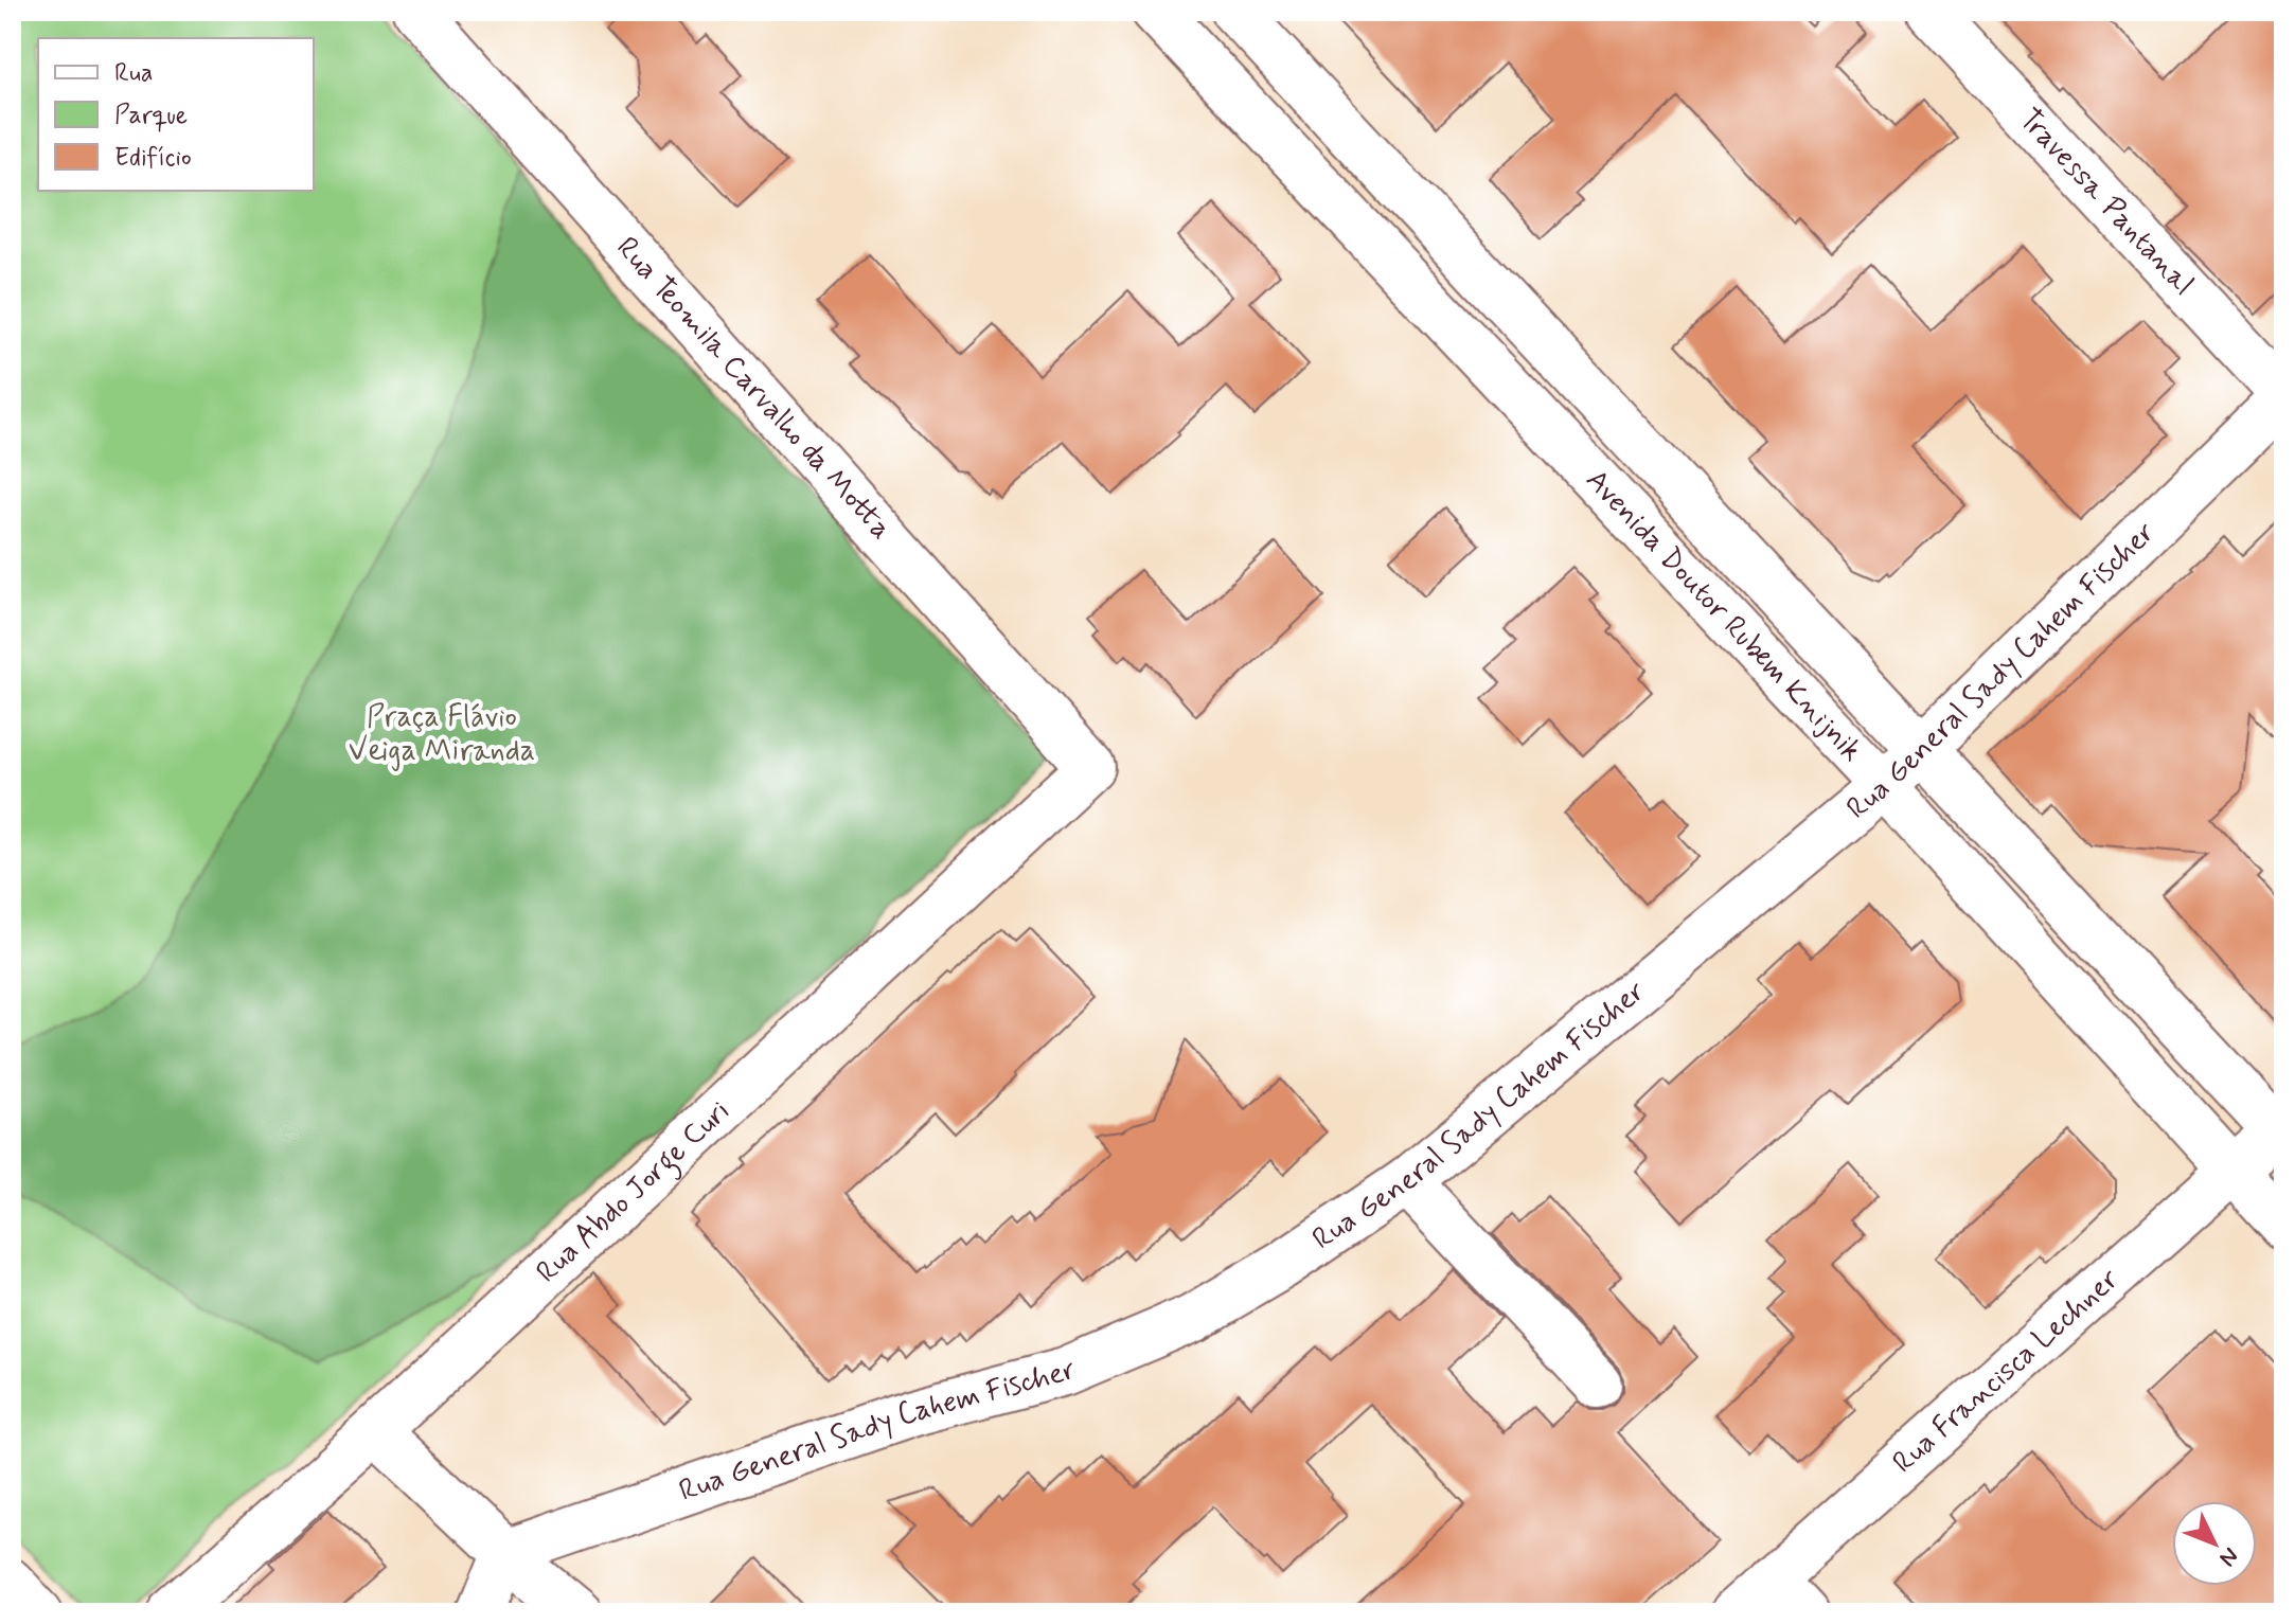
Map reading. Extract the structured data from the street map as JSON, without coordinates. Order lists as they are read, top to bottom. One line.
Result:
{"streets":{"street":["Travessa Pantanal","Rua Teomila Carvalho da Motta","Avenida Doutor Rubem Knijnik","Rua General Sady Cahem Fischer","Rua Abdo Jorge Curi","Rua Francisca Lechner"]},"crossings":[["Travessa Pantanal","Rua General Sady Cahem Fischer"],["Rua Teomila Carvalho da Motta","Rua Abdo Jorge Curi"],["Avenida Doutor Rubem Knijnik","Rua General Sady Cahem Fischer"],["Avenida Doutor Rubem Knijnik","Rua Francisca Lechner"]],"parks":["Praça Flávio Veiga Miranda"],"legend":["Rua","Parque","Edifício"],"north":"bottom right"}
